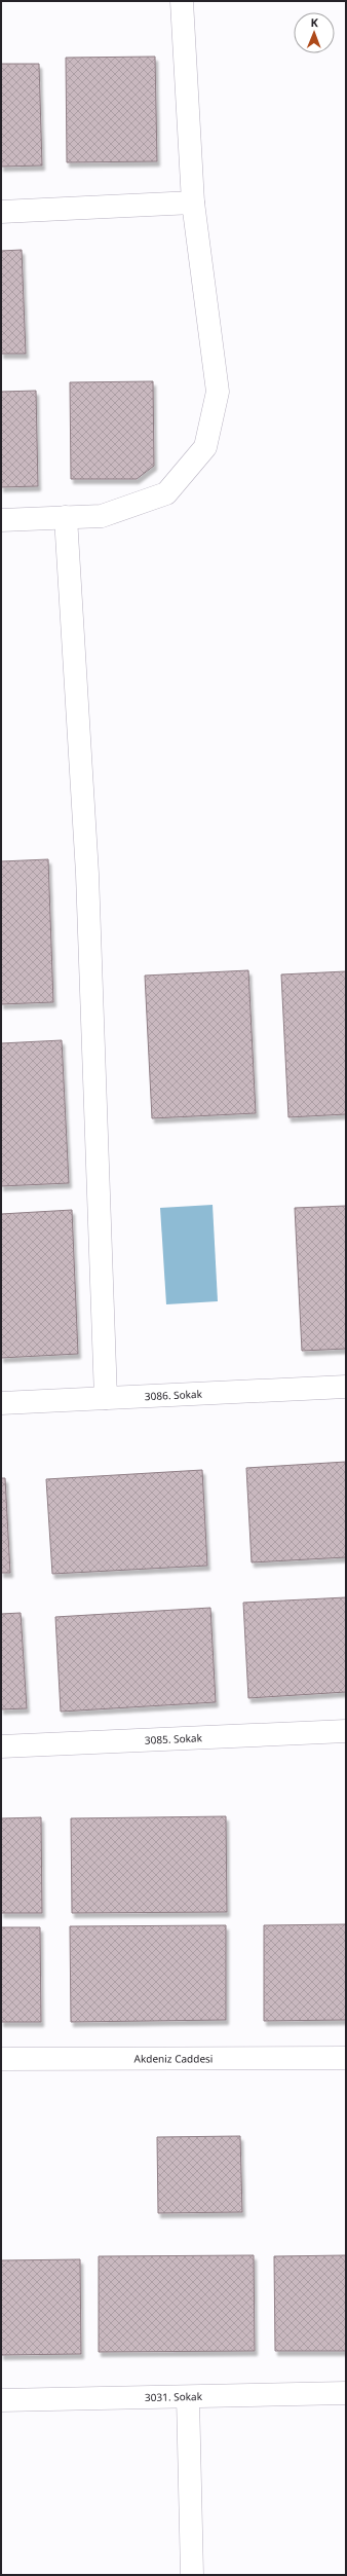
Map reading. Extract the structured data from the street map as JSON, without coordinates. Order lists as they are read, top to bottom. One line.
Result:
{"streets":{"street":["3086. Sokak","3085. Sokak","Akdeniz Caddesi","3031. Sokak"]},"north":"top"}
